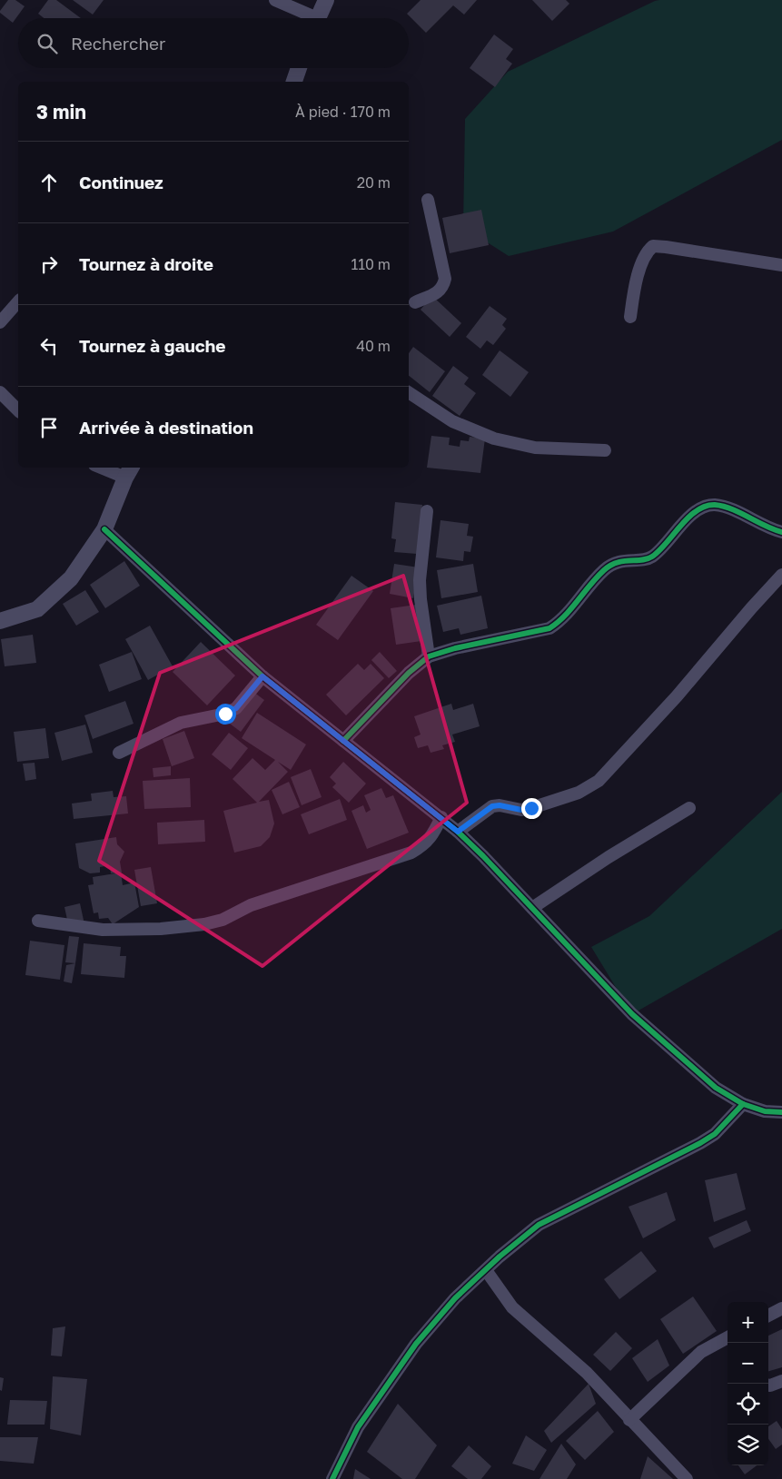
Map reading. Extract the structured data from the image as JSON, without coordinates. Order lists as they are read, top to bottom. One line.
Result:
{"page":{"search":"Rechercher","heading":["3 min","À pied · 170 m"],"list":[["Continuez","20 m"],["Tournez à droite","110 m"],["Tournez à gauche","40 m"],"Arrivée à destination"],"map_buttons":["+","−"]}}
